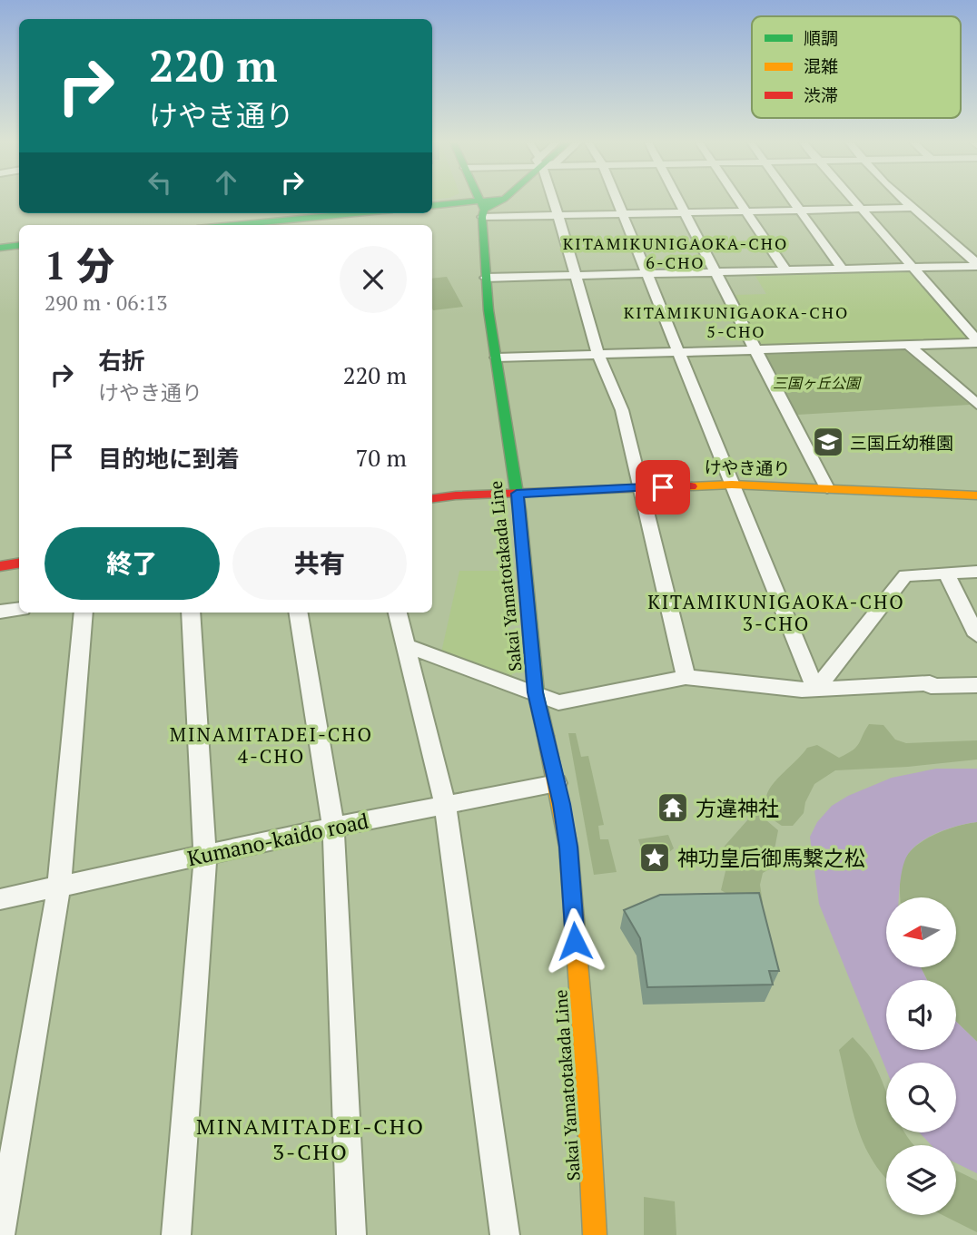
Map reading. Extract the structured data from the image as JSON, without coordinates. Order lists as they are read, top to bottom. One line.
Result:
{"streets":{"main road":["けやき通り","Sakai Yamatotakada Line"],"street":["Kumano-kaido road"]},"crossings":[["けやき通り","Sakai Yamatotakada Line"],["Sakai Yamatotakada Line","Kumano-kaido road"]],"districts":["KITAMIKUNIGAOKA-CHO 6-CHO","KITAMIKUNIGAOKA-CHO 5-CHO","KITAMIKUNIGAOKA-CHO 3-CHO","MINAMITADEI-CHO 4-CHO","MINAMITADEI-CHO 3-CHO"],"parks":["三国ヶ丘公園"],"places":{"school or university":["三国丘幼稚園"],"temple":["方違神社"],"place":["神功皇后御馬繋之松"]},"legend":["順調","混雑","渋滞"],"north":"left","page":{"turn":["220 m","けやき通り"],"heading":["1 分","290 m · 06:13"],"list":[{"name":"右折","note":"けやき通り","value":"220 m"},{"name":"目的地に到着","value":"70 m"}],"buttons":["終了","共有"]}}
